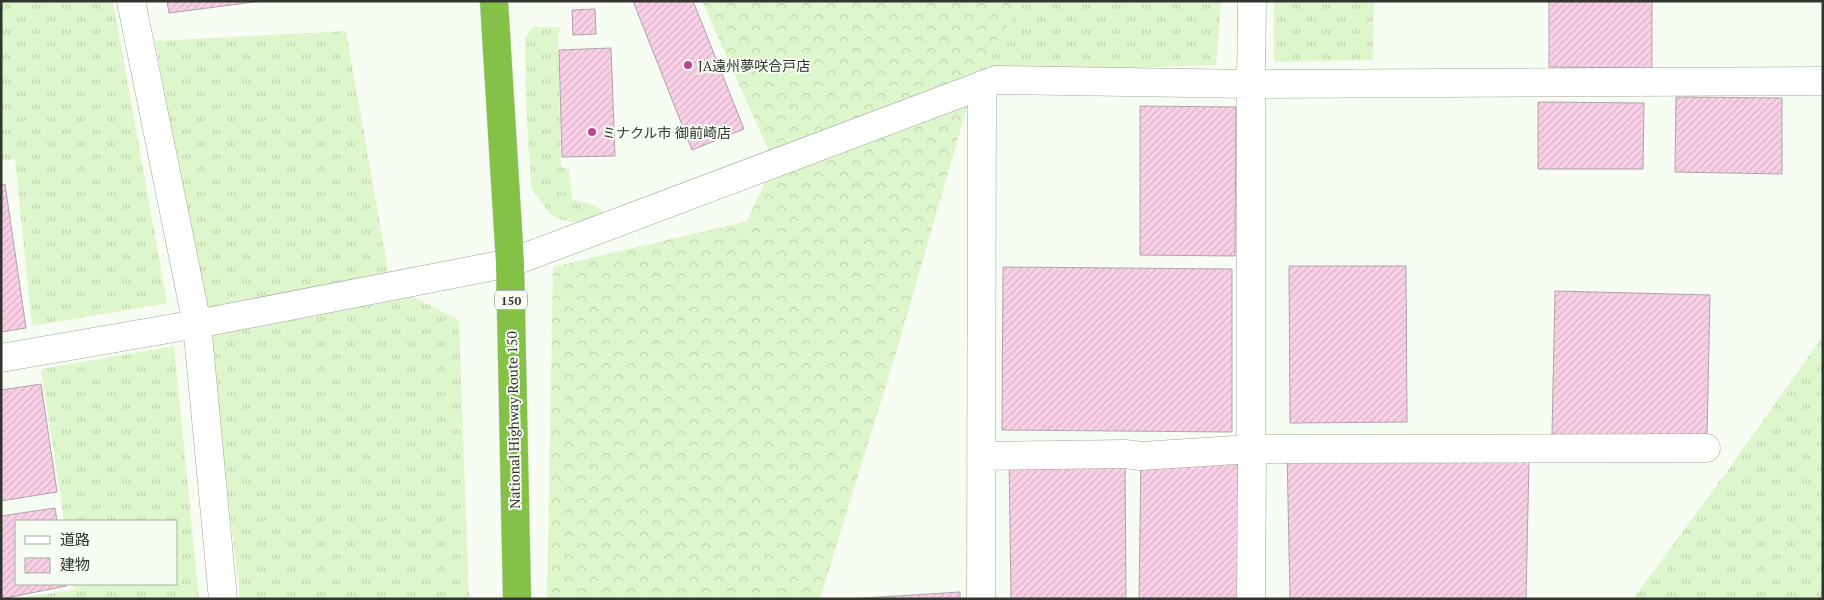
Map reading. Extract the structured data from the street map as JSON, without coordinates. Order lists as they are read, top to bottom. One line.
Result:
{"streets":{"highway":["150","National Highway Route 150"]},"places":["JA遠州夢咲合戸店","ミナクル市 御前崎店"],"legend":["道路","建物"]}
